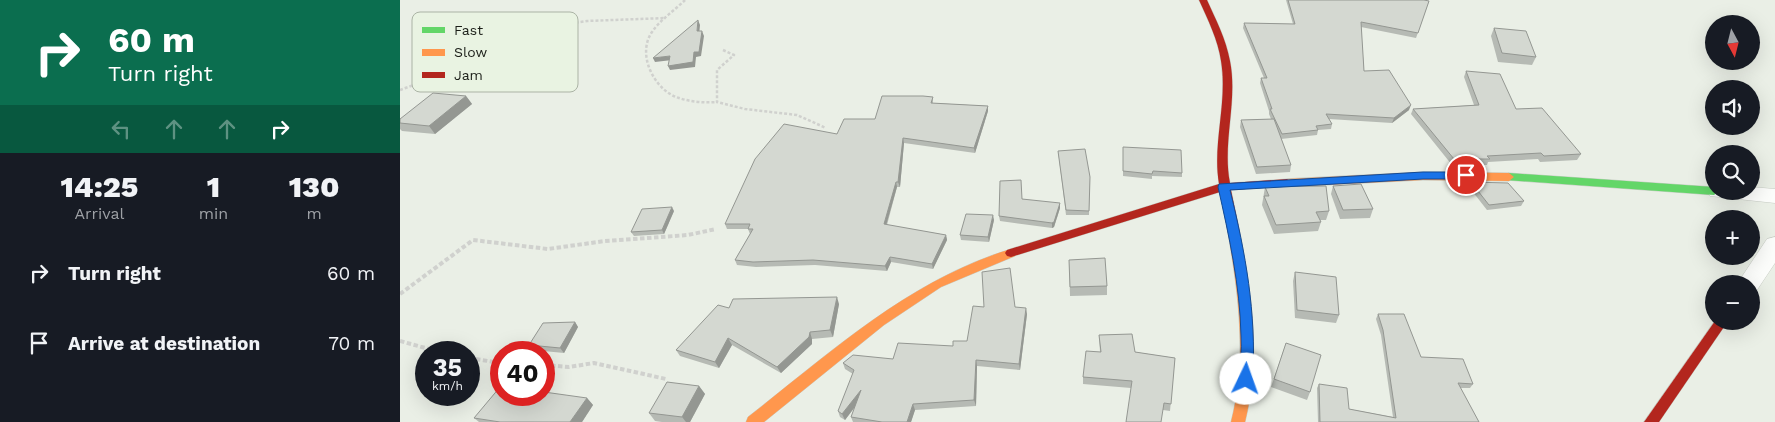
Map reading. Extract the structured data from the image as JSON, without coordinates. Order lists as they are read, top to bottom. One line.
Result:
{"legend":["Fast","Slow","Jam"],"north":"bottom","page":{"turn":["60 m","Turn right"],"map_buttons":["+","−"],"eta":["14:25","Arrival","1","min","130","m"],"list":[{"name":"Turn right","value":"60 m"},{"name":"Arrive at destination","value":"70 m"}],"speed":"35 km/h","limit":"40"}}
